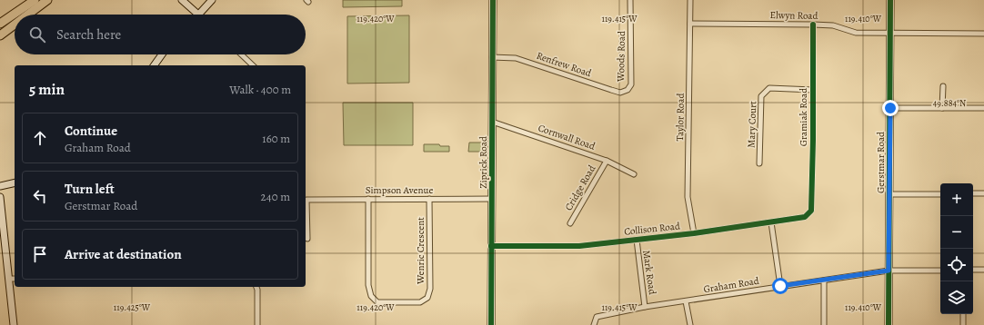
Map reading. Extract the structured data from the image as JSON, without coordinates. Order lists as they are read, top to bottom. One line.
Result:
{"streets":{"street":["Elwyn Road","Woods Road","Renfrew Road","Taylor Road","Gramiak Road","Mary Court","Cornwall Road","Ziprick Road","Gerstmar Road","Cridge Road","Simpson Avenue","Collison Road","Wenric Crescent","Mark Road","Graham Road"]},"crossings":[["Elwyn Road","Taylor Road"],["Elwyn Road","Gramiak Road"],["Elwyn Road","Gerstmar Road"],["Woods Road","Renfrew Road"],["Renfrew Road","Ziprick Road"],["Taylor Road","Collison Road"],["Gramiak Road","Mary Court"],["Gramiak Road","Collison Road"],["Cornwall Road","Ziprick Road"],["Cornwall Road","Cridge Road"],["Ziprick Road","Simpson Avenue"],["Ziprick Road","Collison Road"],["Gerstmar Road","Graham Road"],["Simpson Avenue","Wenric Crescent"],["Collison Road","Mark Road"],["Mark Road","Graham Road"]],"page":{"search":"Search here","heading":["5 min","Walk · 400 m"],"list":[["Continue","Graham Road","160 m"],["Turn left","Gerstmar Road","240 m"],"Arrive at destination"],"map_buttons":["+","−"]},"coordinates":["119.420°W","119.415°W","119.410°W","49.884°N","119.425°W"]}
